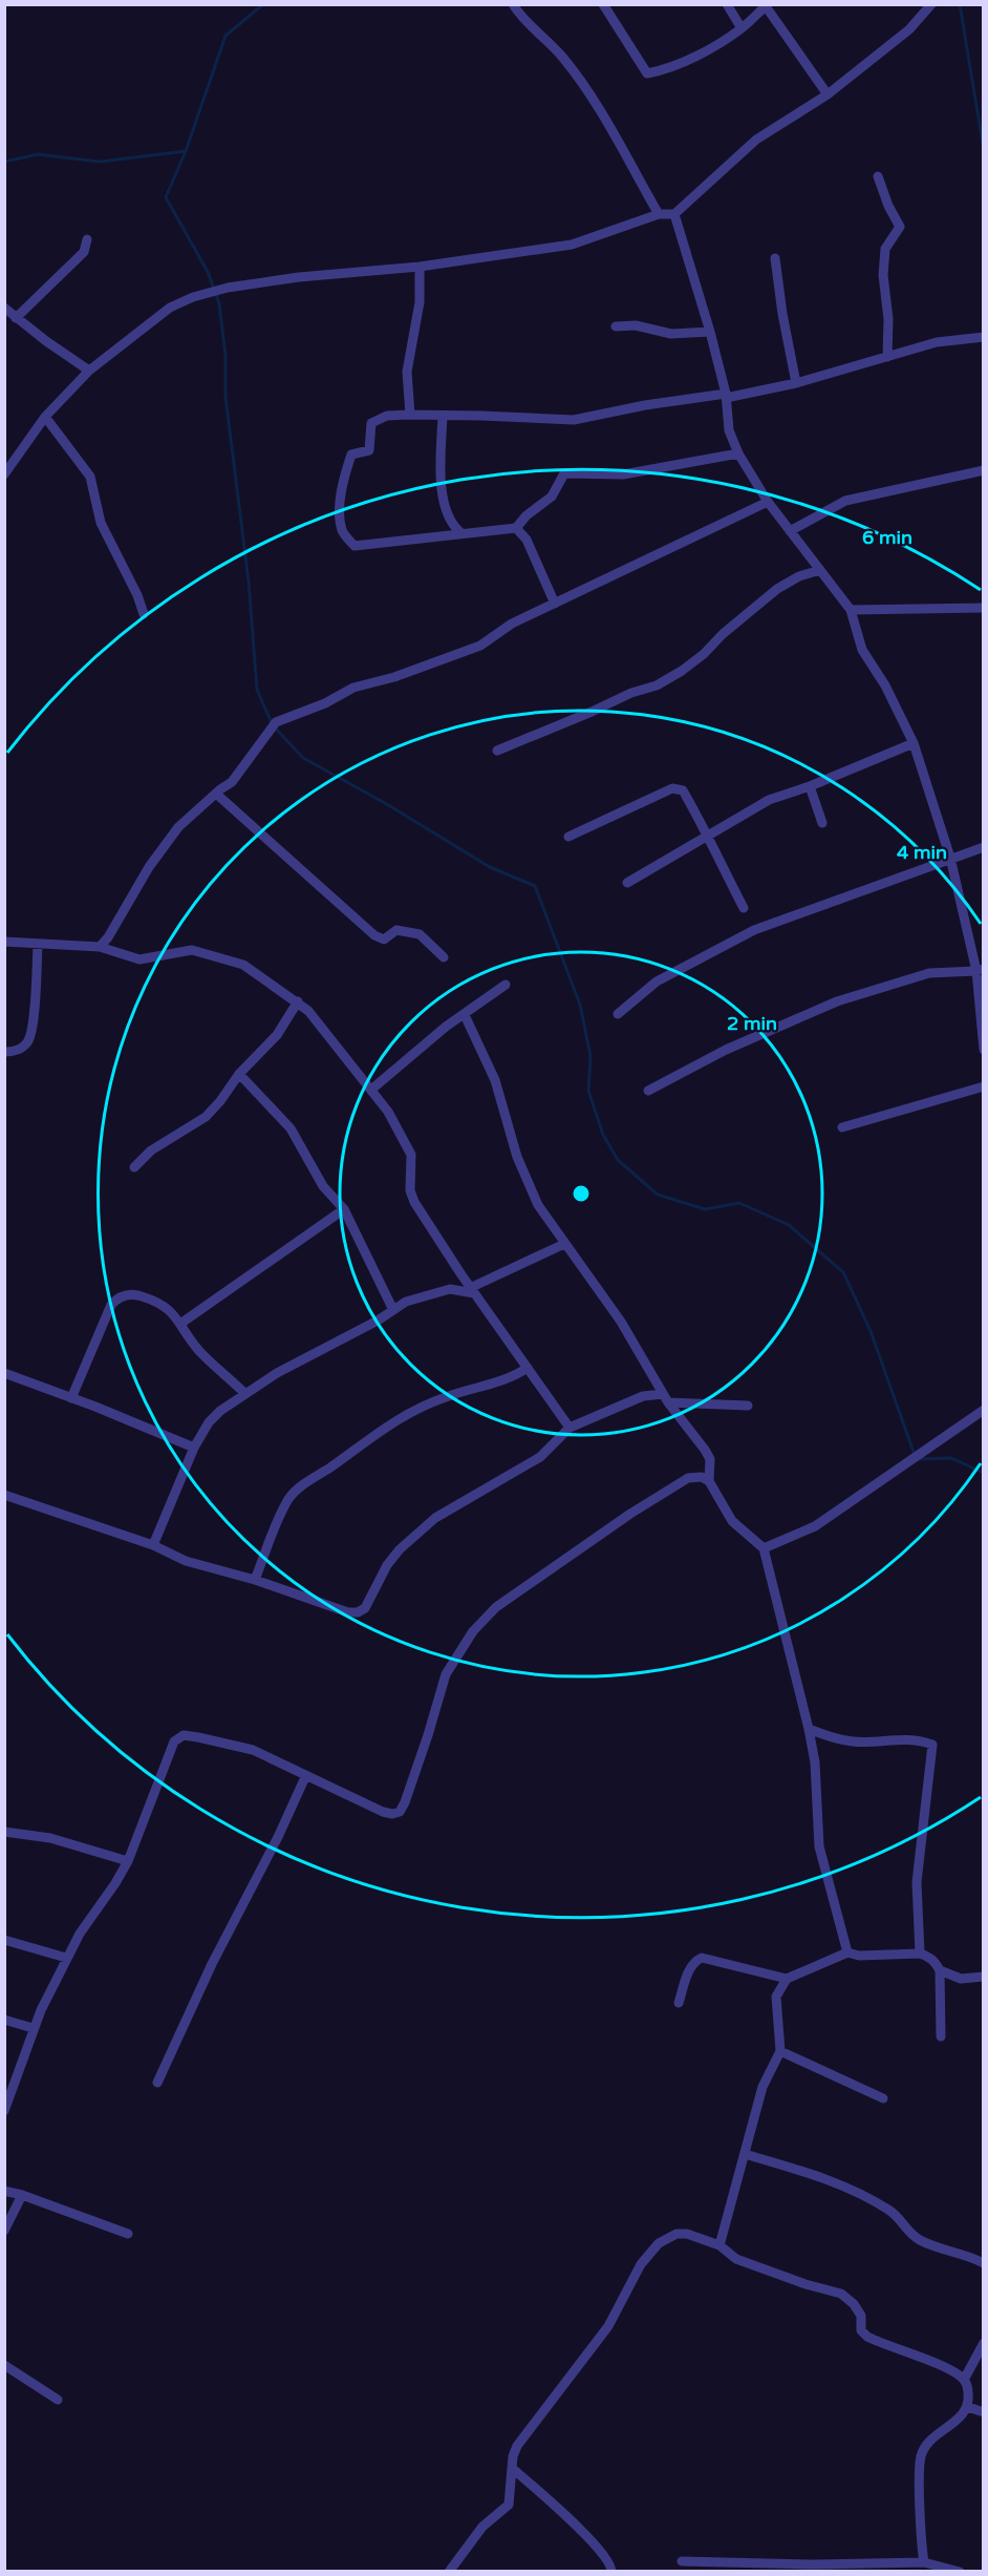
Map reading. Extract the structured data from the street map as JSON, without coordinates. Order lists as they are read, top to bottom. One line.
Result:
{"rings":["6 min","4 min","2 min"]}
